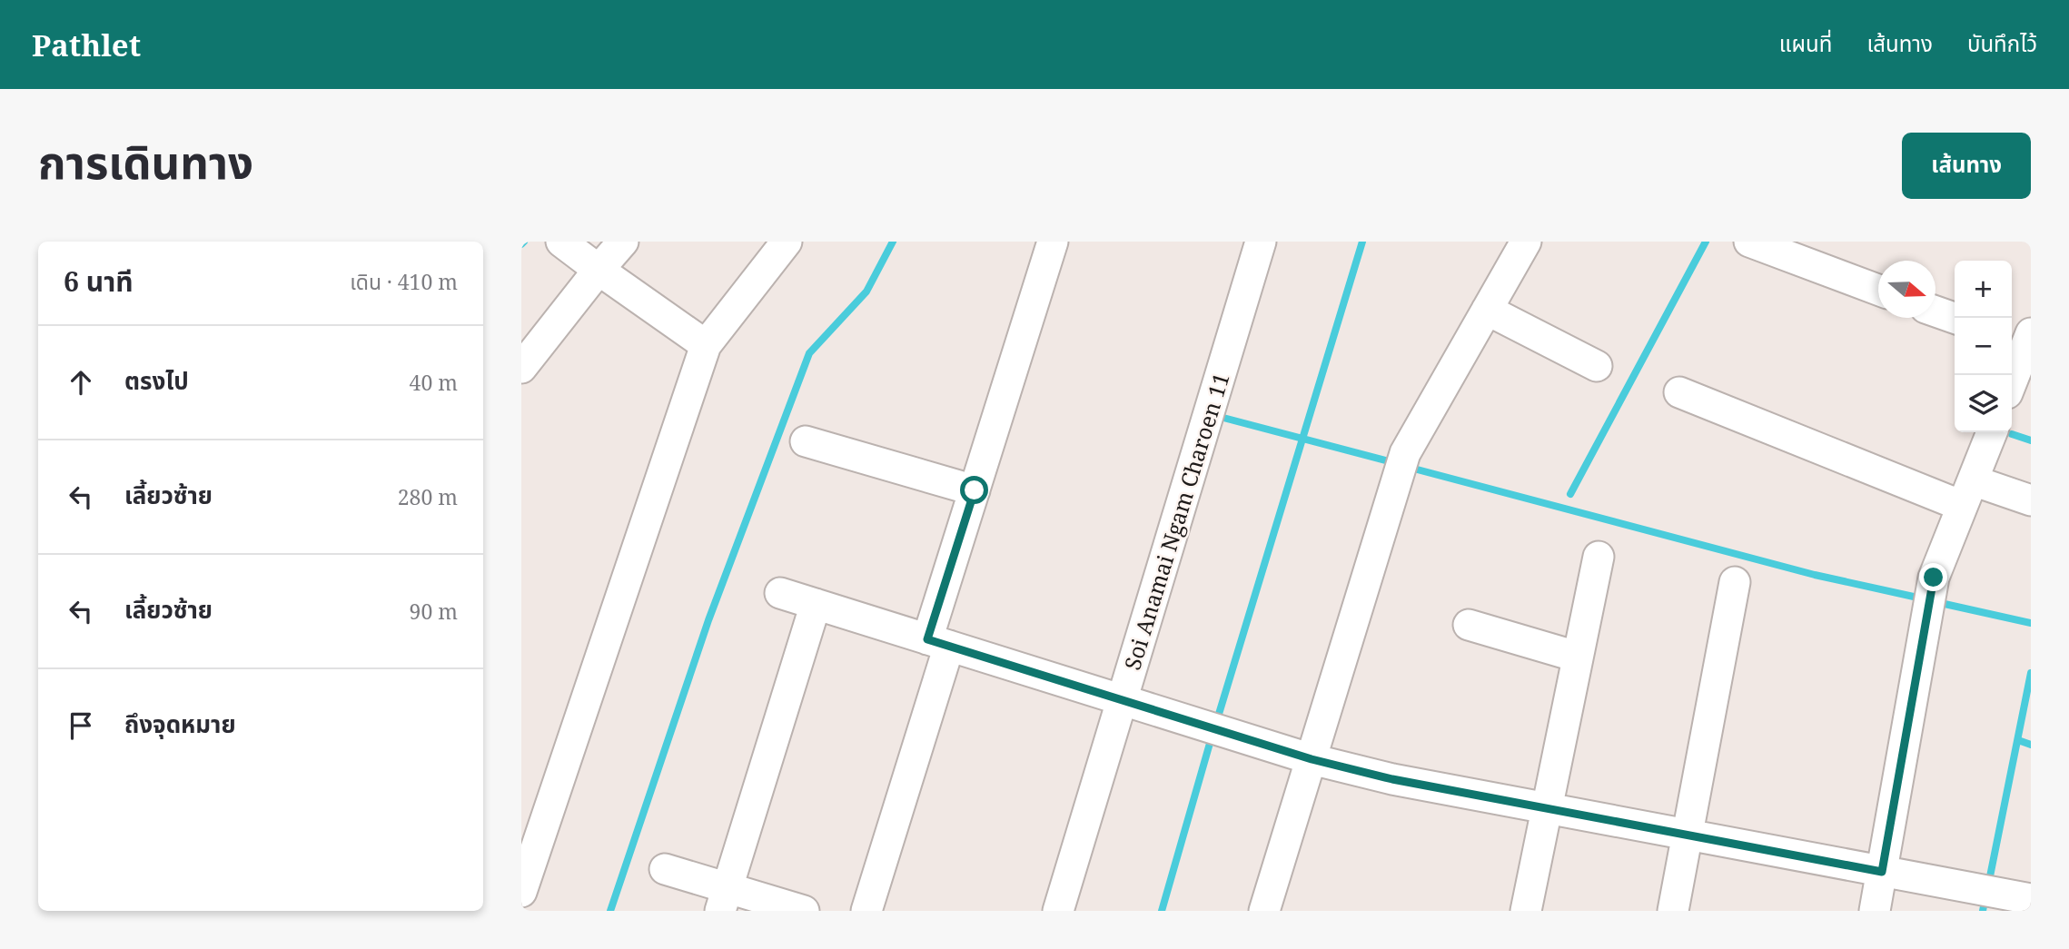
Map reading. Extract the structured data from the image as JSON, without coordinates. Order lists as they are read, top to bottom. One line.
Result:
{"streets":{"street":["Soi Anamai Ngam Charoen 11"]},"north":"right","page":{"header":"Pathlet","nav":["แผนที่","เส้นทาง","บันทึกไว้"],"title":"การเดินทาง","buttons":"เส้นทาง","heading":["6 นาที","เดิน · 410 m"],"map_buttons":["+","−"],"list":[["ตรงไป","40 m"],["เลี้ยวซ้าย","280 m"],["เลี้ยวซ้าย","90 m"],"ถึงจุดหมาย"]}}
